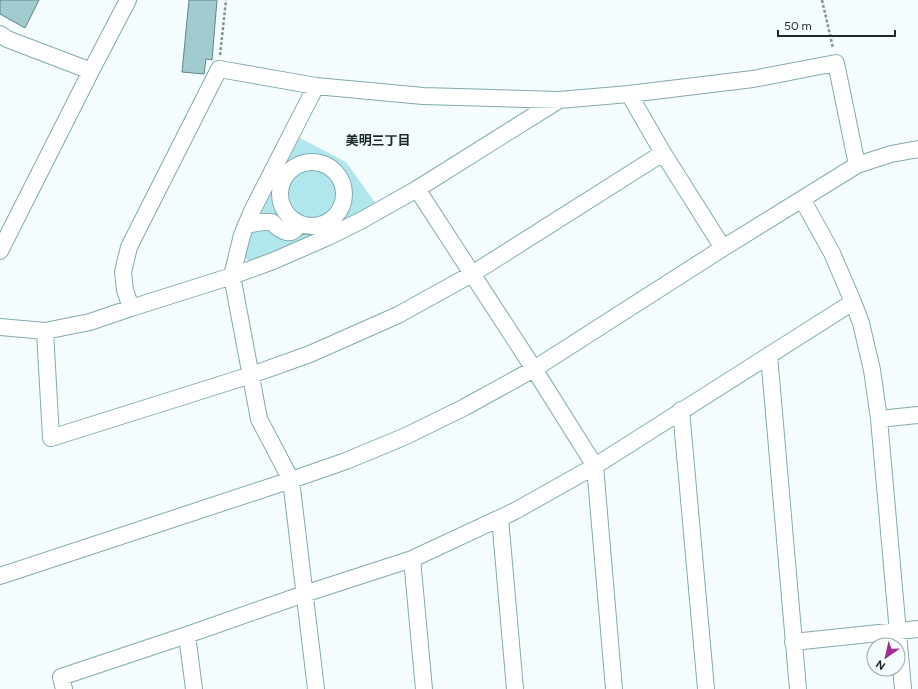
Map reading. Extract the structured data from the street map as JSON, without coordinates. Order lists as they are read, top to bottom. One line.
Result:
{"districts":["美明三丁目"],"scale_bar":"50 m","north":"bottom left"}
